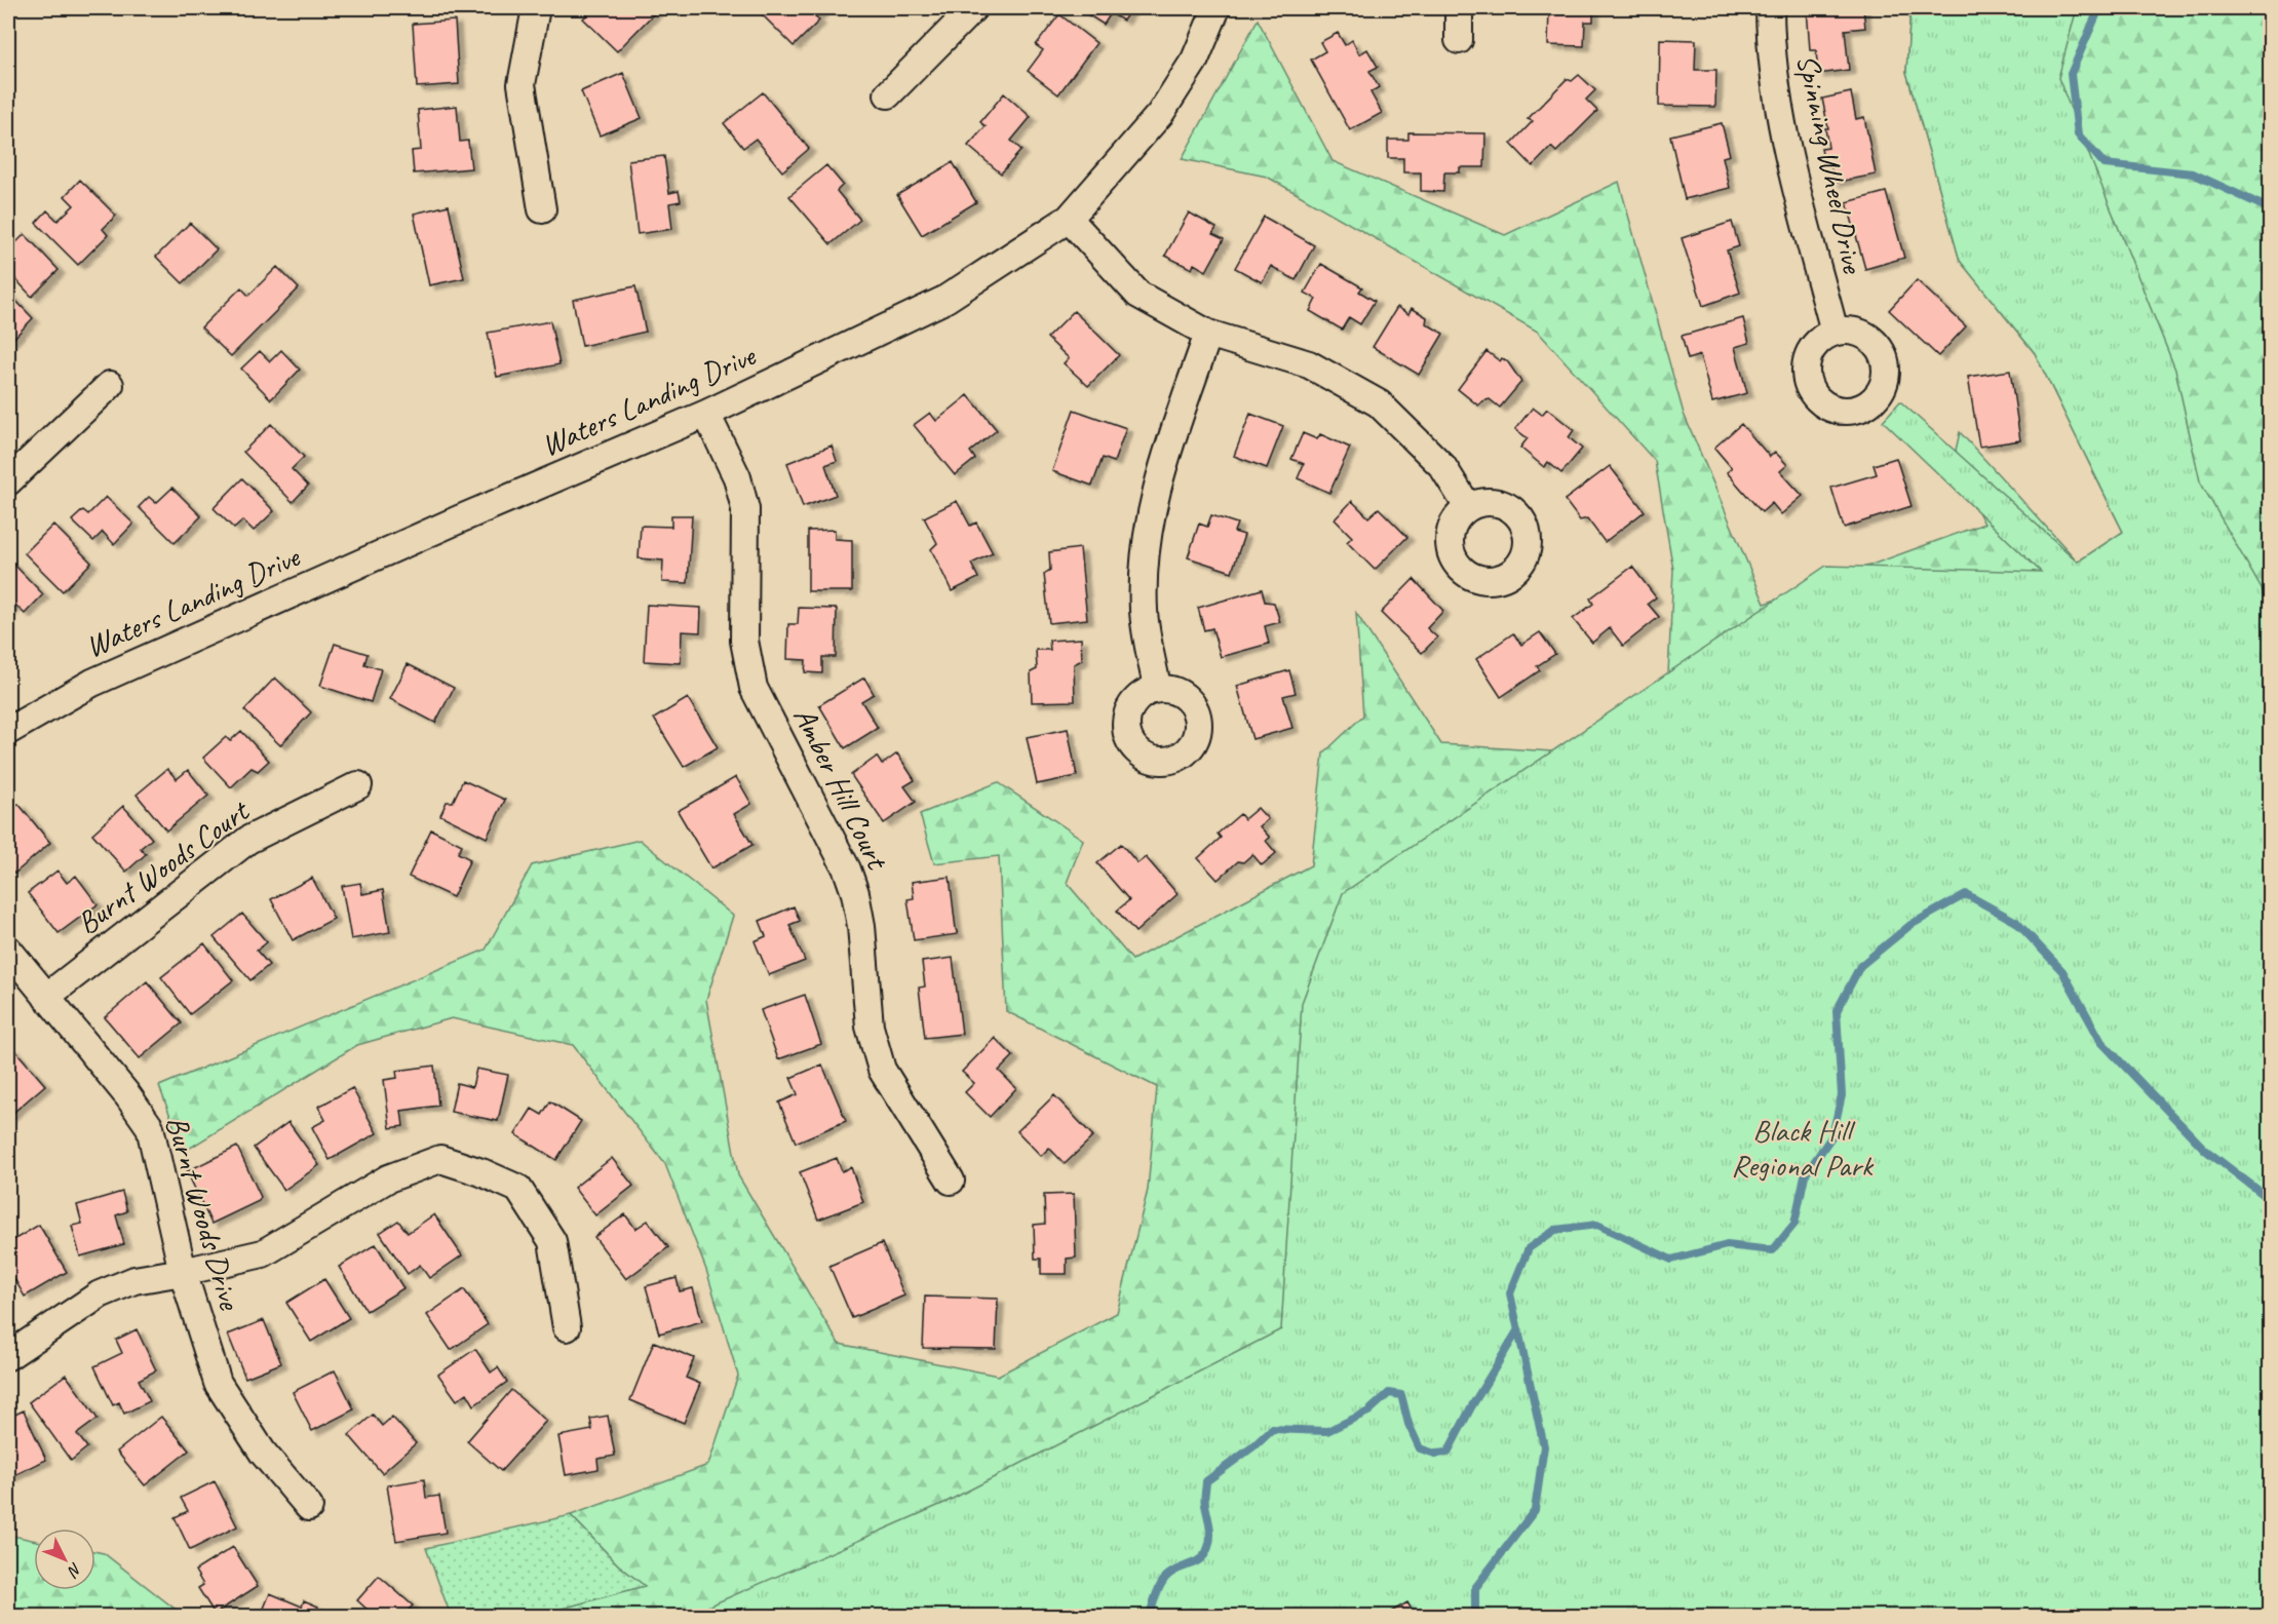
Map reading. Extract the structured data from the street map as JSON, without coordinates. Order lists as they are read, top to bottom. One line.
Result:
{"streets":{"street":["Spinning Wheel Drive","Waters Landing Drive","Amber Hill Court","Burnt Woods Court","Burnt Woods Drive"]},"crossings":[["Waters Landing Drive","Amber Hill Court"],["Burnt Woods Court","Burnt Woods Drive"]],"parks":["Black Hill Regional Park"],"north":"bottom right"}
